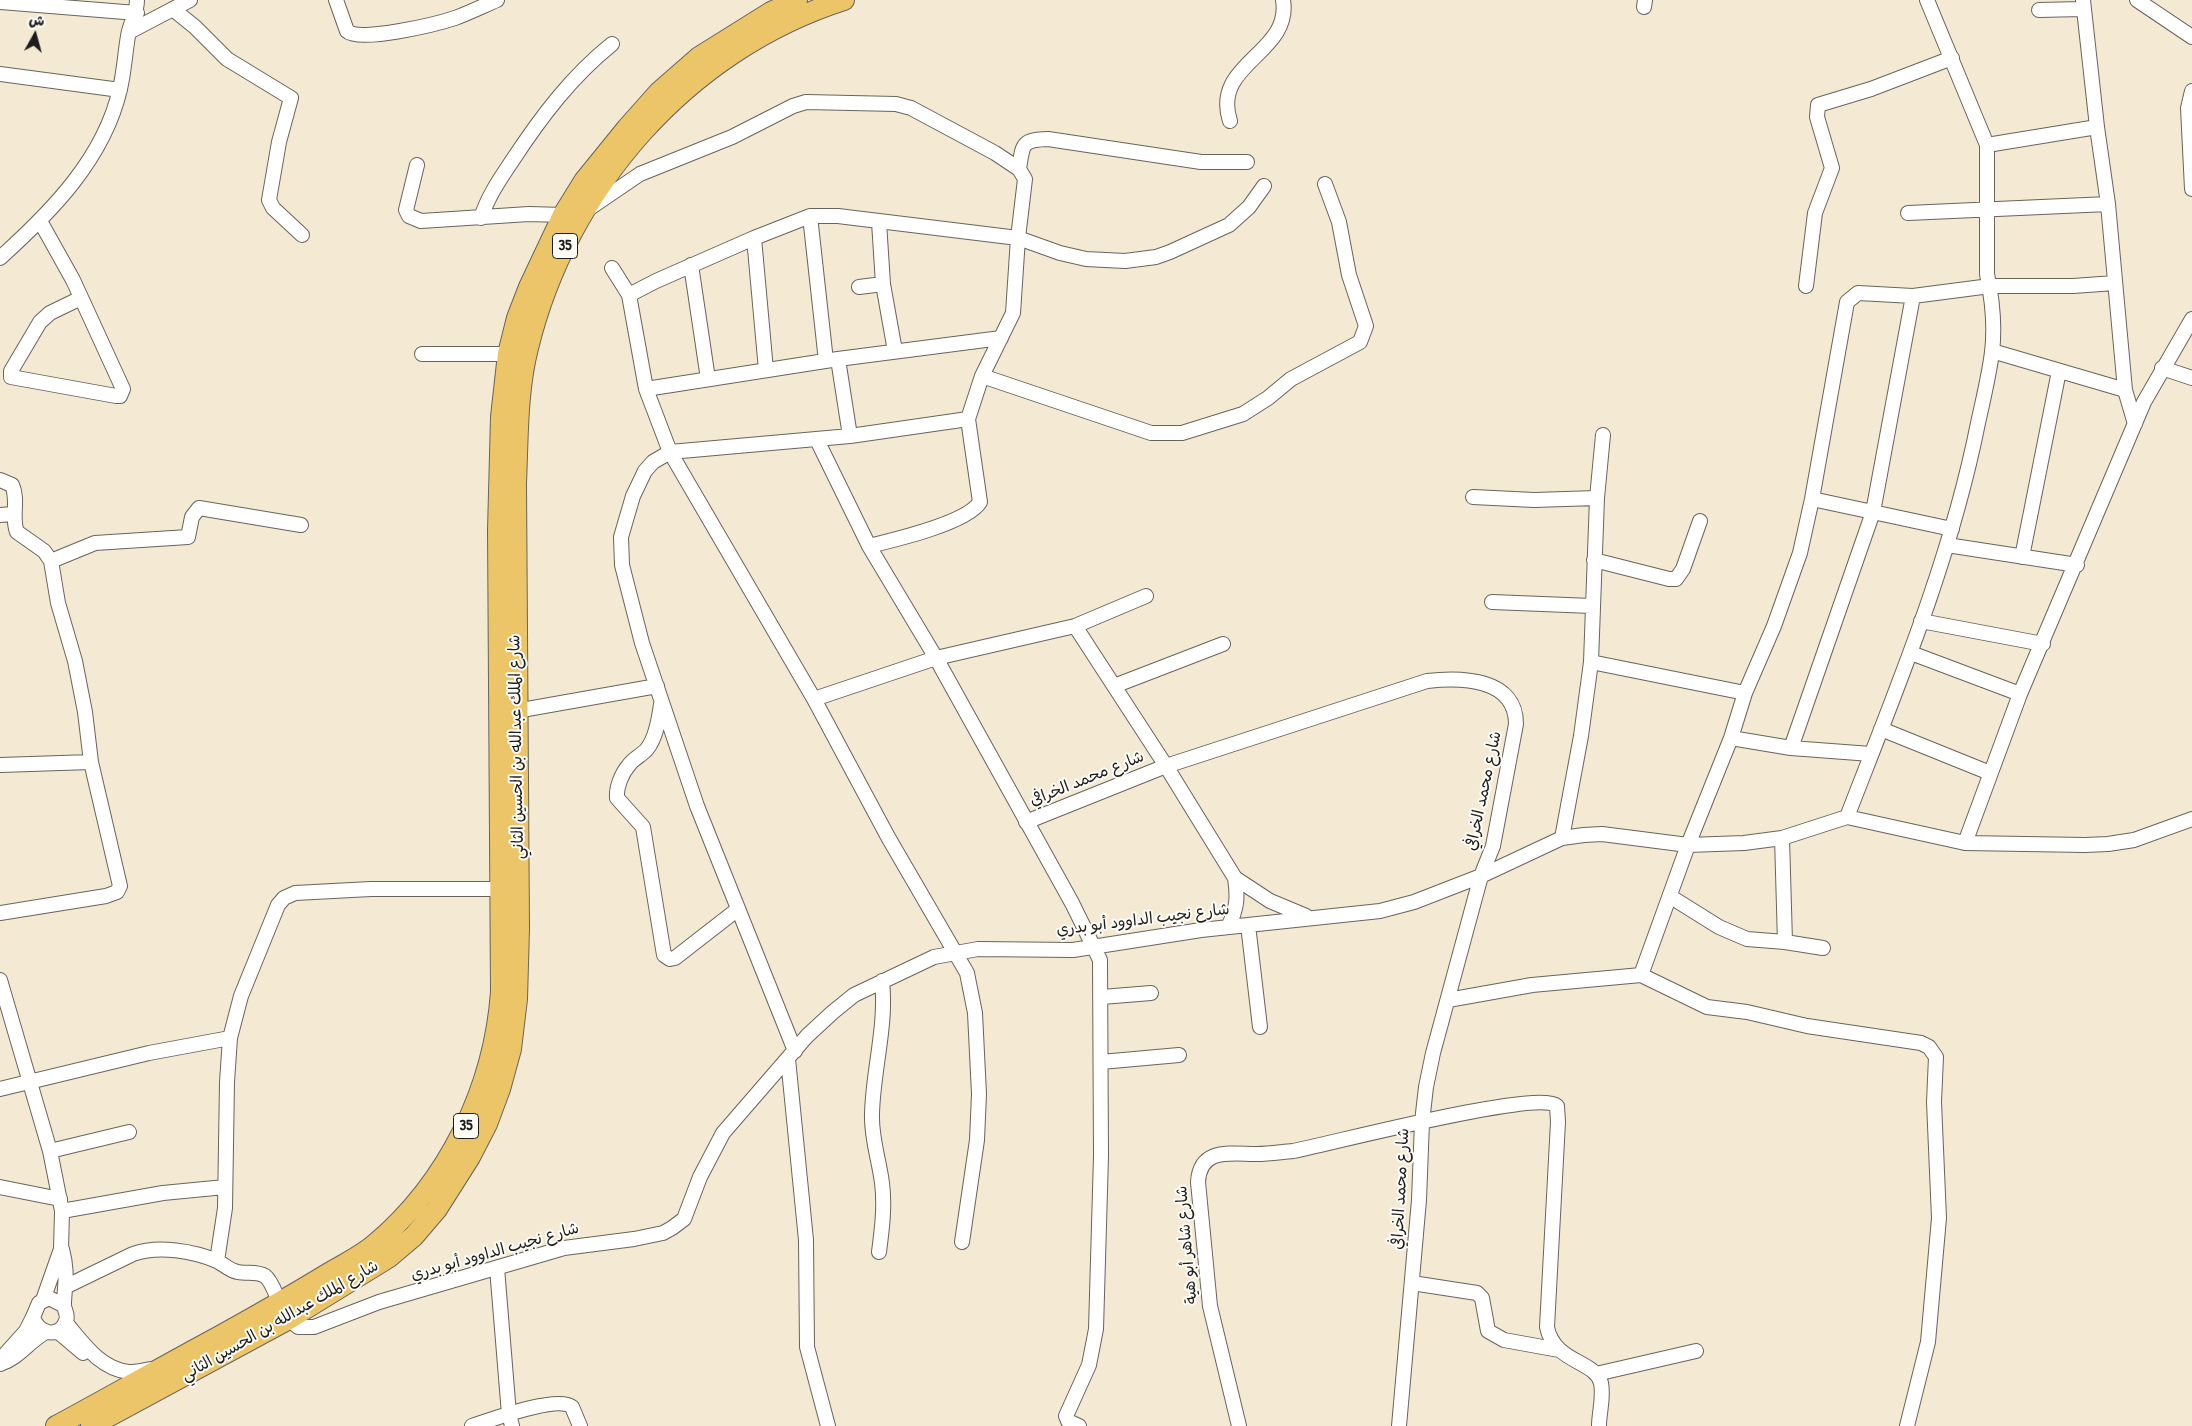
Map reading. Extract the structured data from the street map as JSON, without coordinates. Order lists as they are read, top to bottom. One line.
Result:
{"streets":{"highway":["35","شارع الملك عبدالله بن الحسين الثاني"],"street":["شارع محمد الخرافي","شارع نجيب الداوود أبو بدري","شارع شاهر أبو هية"]},"crossings":[["شارع الملك عبدالله بن الحسين الثاني","شارع نجيب الداوود أبو بدري"],["شارع محمد الخرافي","شارع نجيب الداوود أبو بدري"],["شارع محمد الخرافي","شارع شاهر أبو هية"]],"north":"top"}
